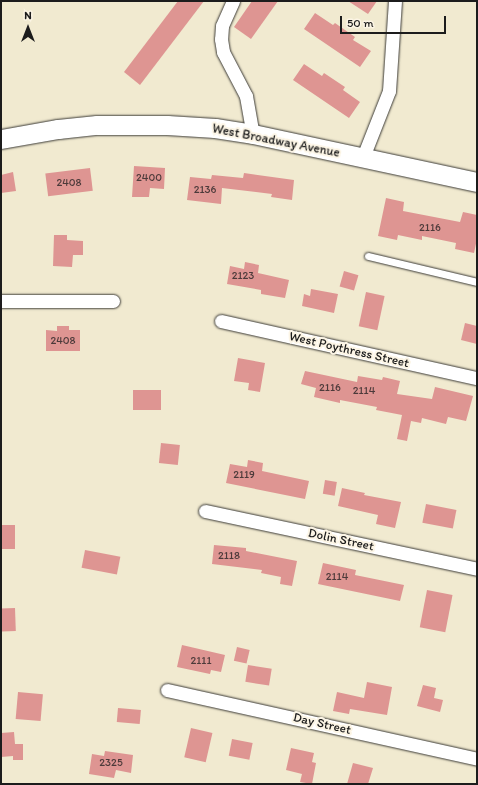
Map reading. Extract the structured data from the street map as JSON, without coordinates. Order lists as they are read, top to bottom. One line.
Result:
{"streets":{"main road":["West Broadway Avenue"],"street":["West Poythress Street","Dolin Street","Day Street"]},"house_numbers":["2400","2408","2136","2116","2123","2408","2116","2114","2119","2118","2114","2111","2325"],"scale_bar":"50 m","north":"top"}
